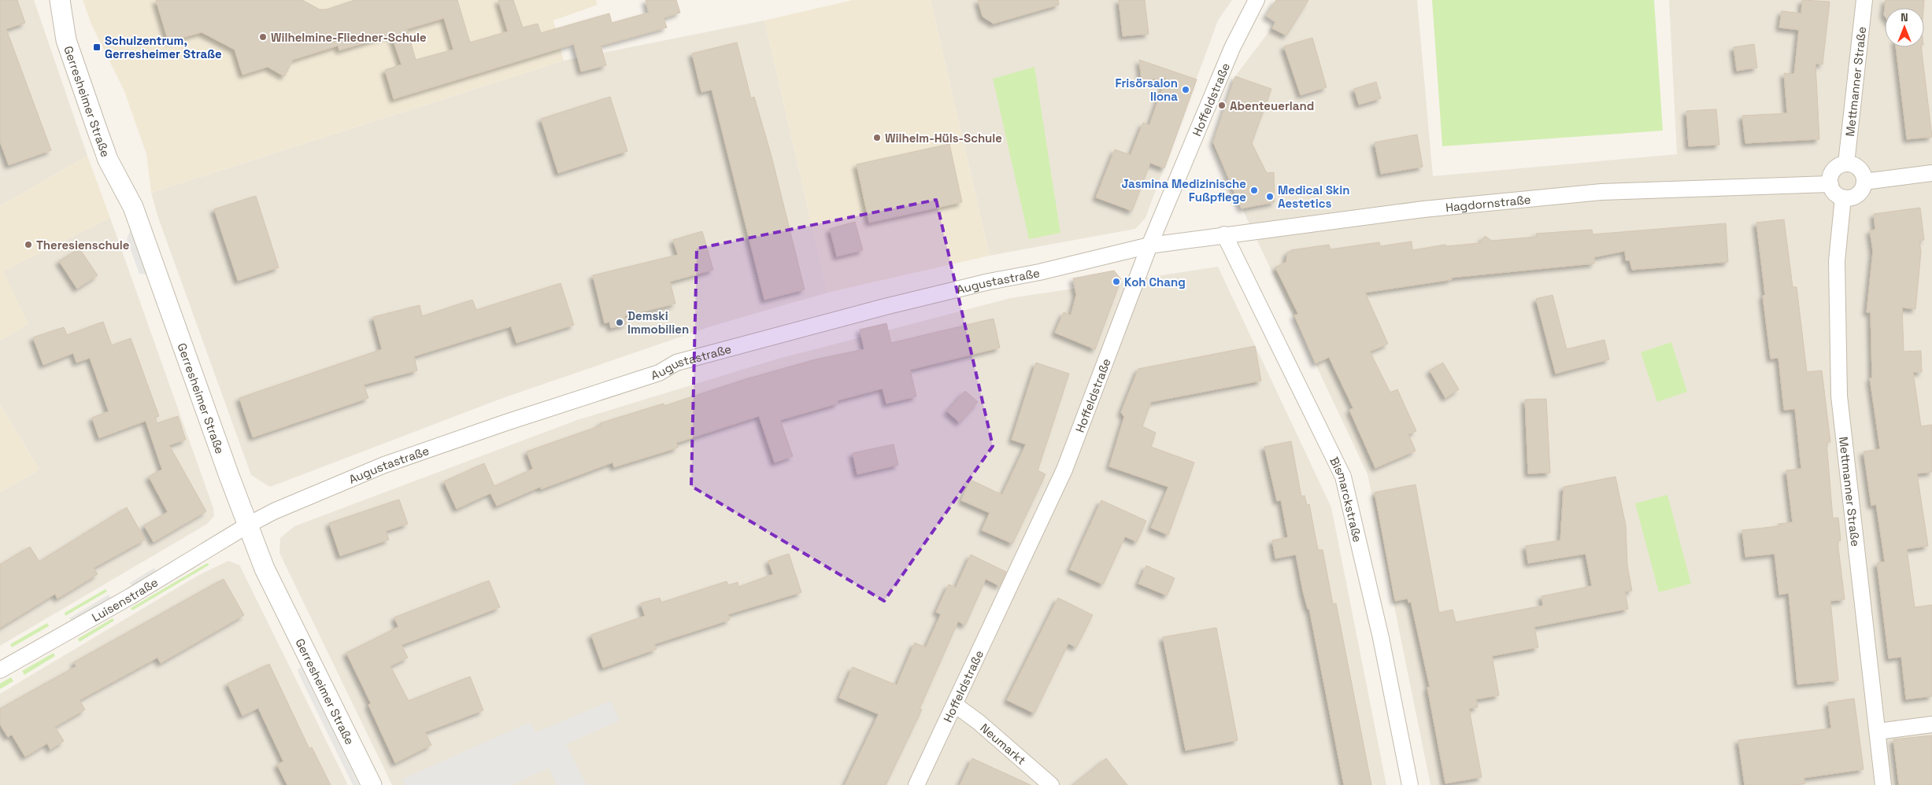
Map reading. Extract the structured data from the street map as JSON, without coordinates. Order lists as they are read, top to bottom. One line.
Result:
{"streets":{"street":["Mettmanner Straße","Hoffeldstraße","Gerresheimer Straße","Hagdornstraße","Augustastraße","Bismarckstraße","Luisenstraße","Neumarkt"]},"crossings":[["Mettmanner Straße","Hagdornstraße"],["Hoffeldstraße","Hagdornstraße"],["Hoffeldstraße","Augustastraße"],["Hoffeldstraße","Neumarkt"],["Gerresheimer Straße","Augustastraße"],["Gerresheimer Straße","Luisenstraße"],["Hagdornstraße","Augustastraße"],["Hagdornstraße","Bismarckstraße"],["Augustastraße","Luisenstraße"]],"places":{"other":["Wilhelmine-Fliedner-Schule","Frisörsalon Ilona","Abenteuerland","Wilhelm-Hüls-Schule","Jasmina Medizinische Fußpflege","Medical Skin Aestetics","Theresienschule","Koh Chang","Demski Immobilien"],"transit":["Schulzentrum, Gerresheimer Straße"]},"north":"top"}
